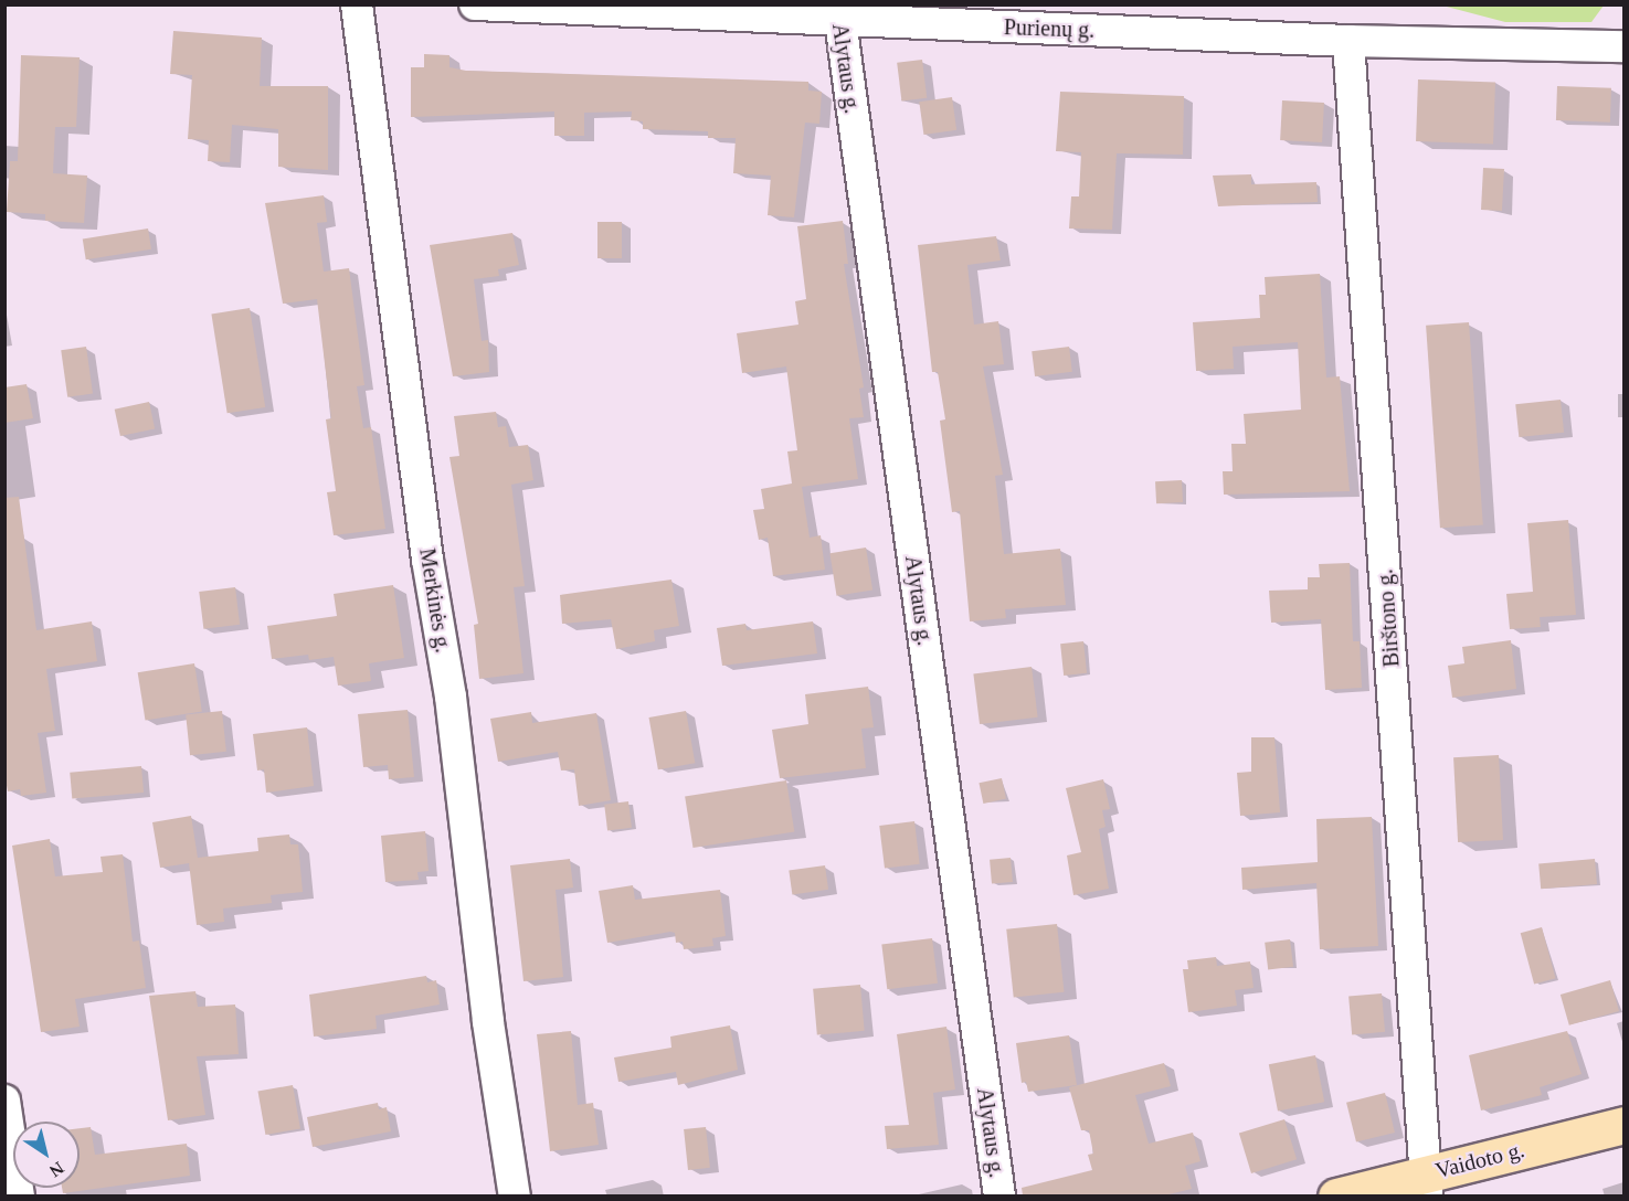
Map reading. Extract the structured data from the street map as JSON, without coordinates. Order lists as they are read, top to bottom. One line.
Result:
{"streets":{"main road":["Vaidoto g."],"street":["Purienų g.","Alytaus g.","Merkinės g.","Birštono g."]},"crossings":[["Purienų g.","Alytaus g."],["Purienų g.","Birštono g."],["Birštono g.","Vaidoto g."]],"north":"bottom right"}
